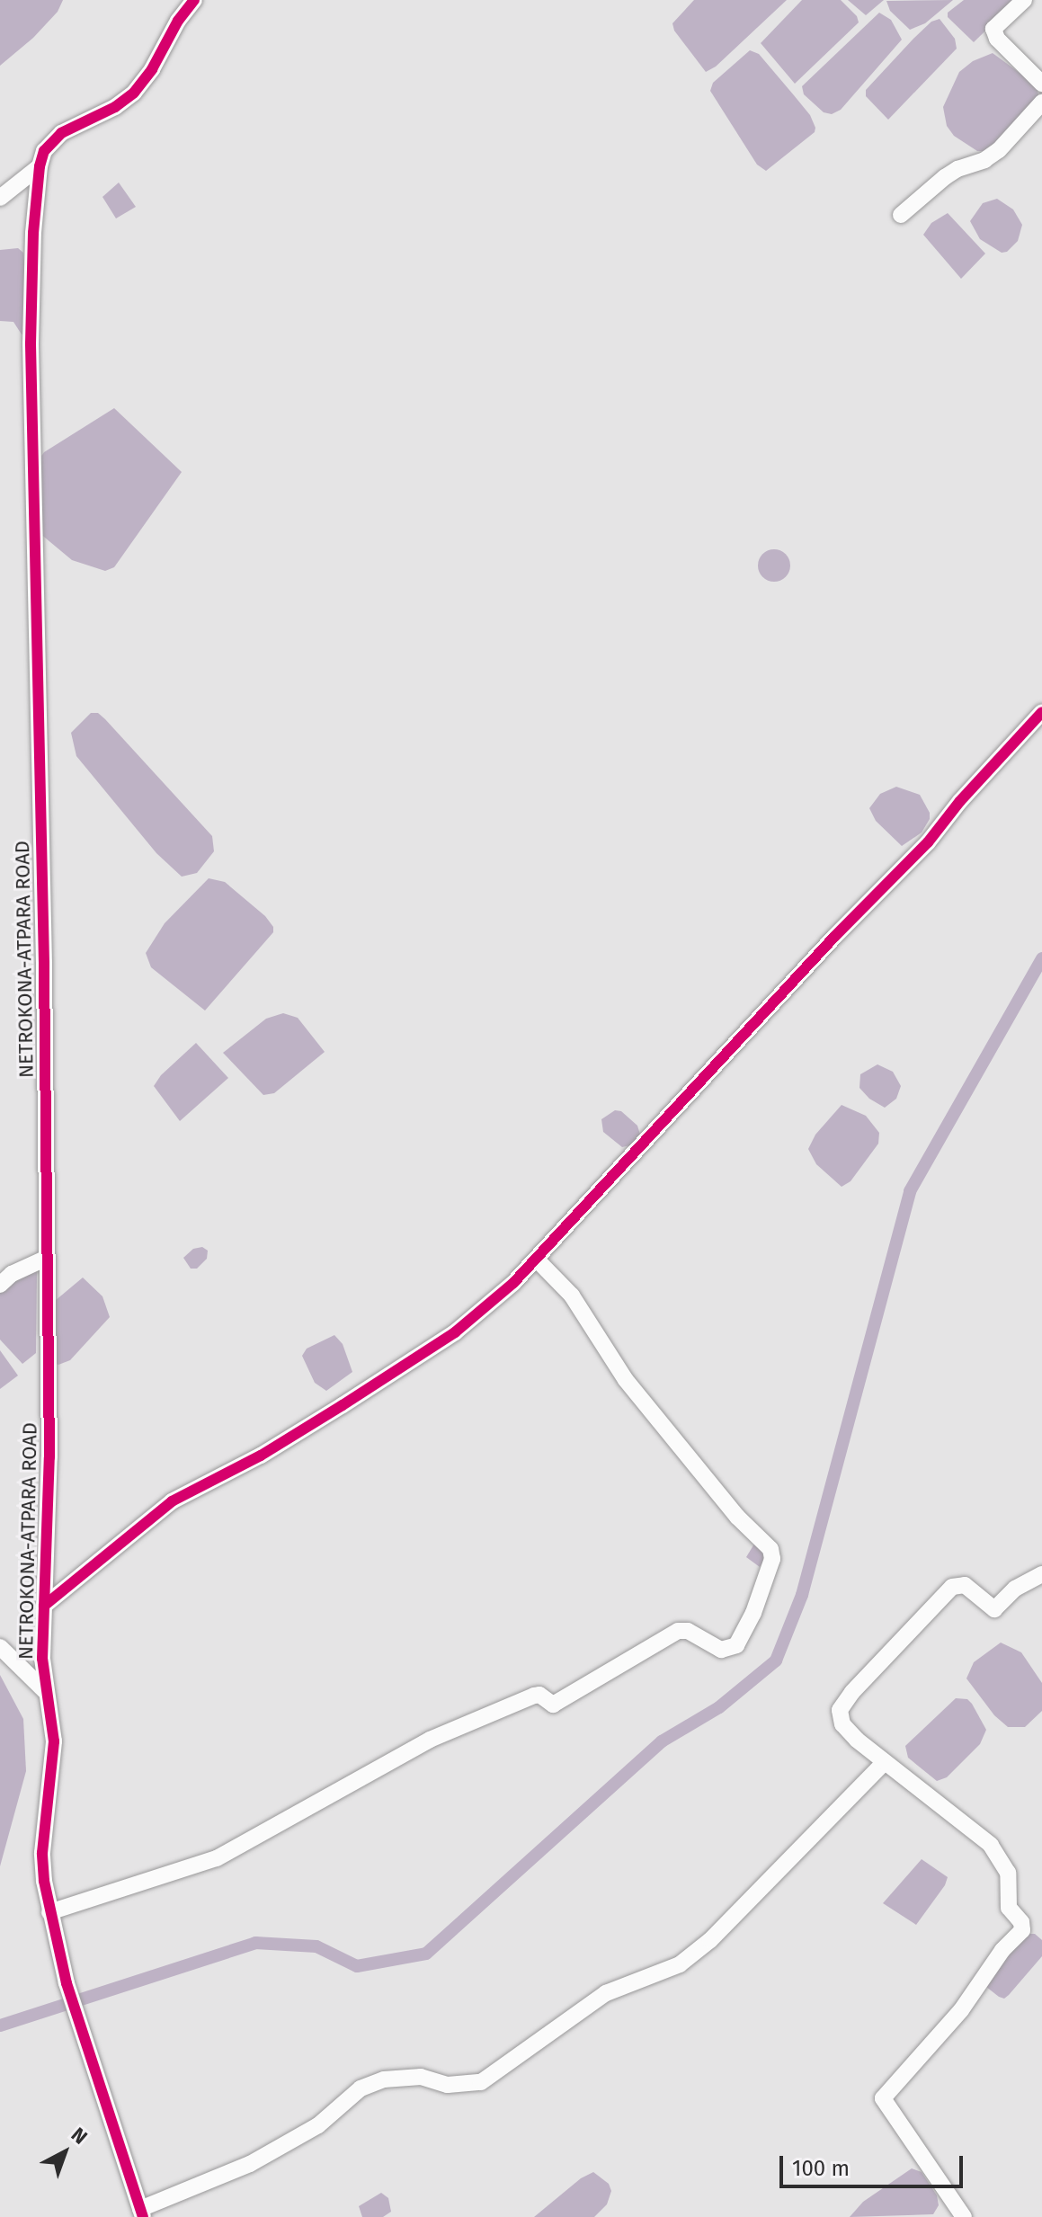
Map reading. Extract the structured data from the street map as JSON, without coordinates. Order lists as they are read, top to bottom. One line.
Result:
{"streets":{"street":["NETROKONA-ATPARA ROAD"]},"scale_bar":"100 m","north":"top right"}
